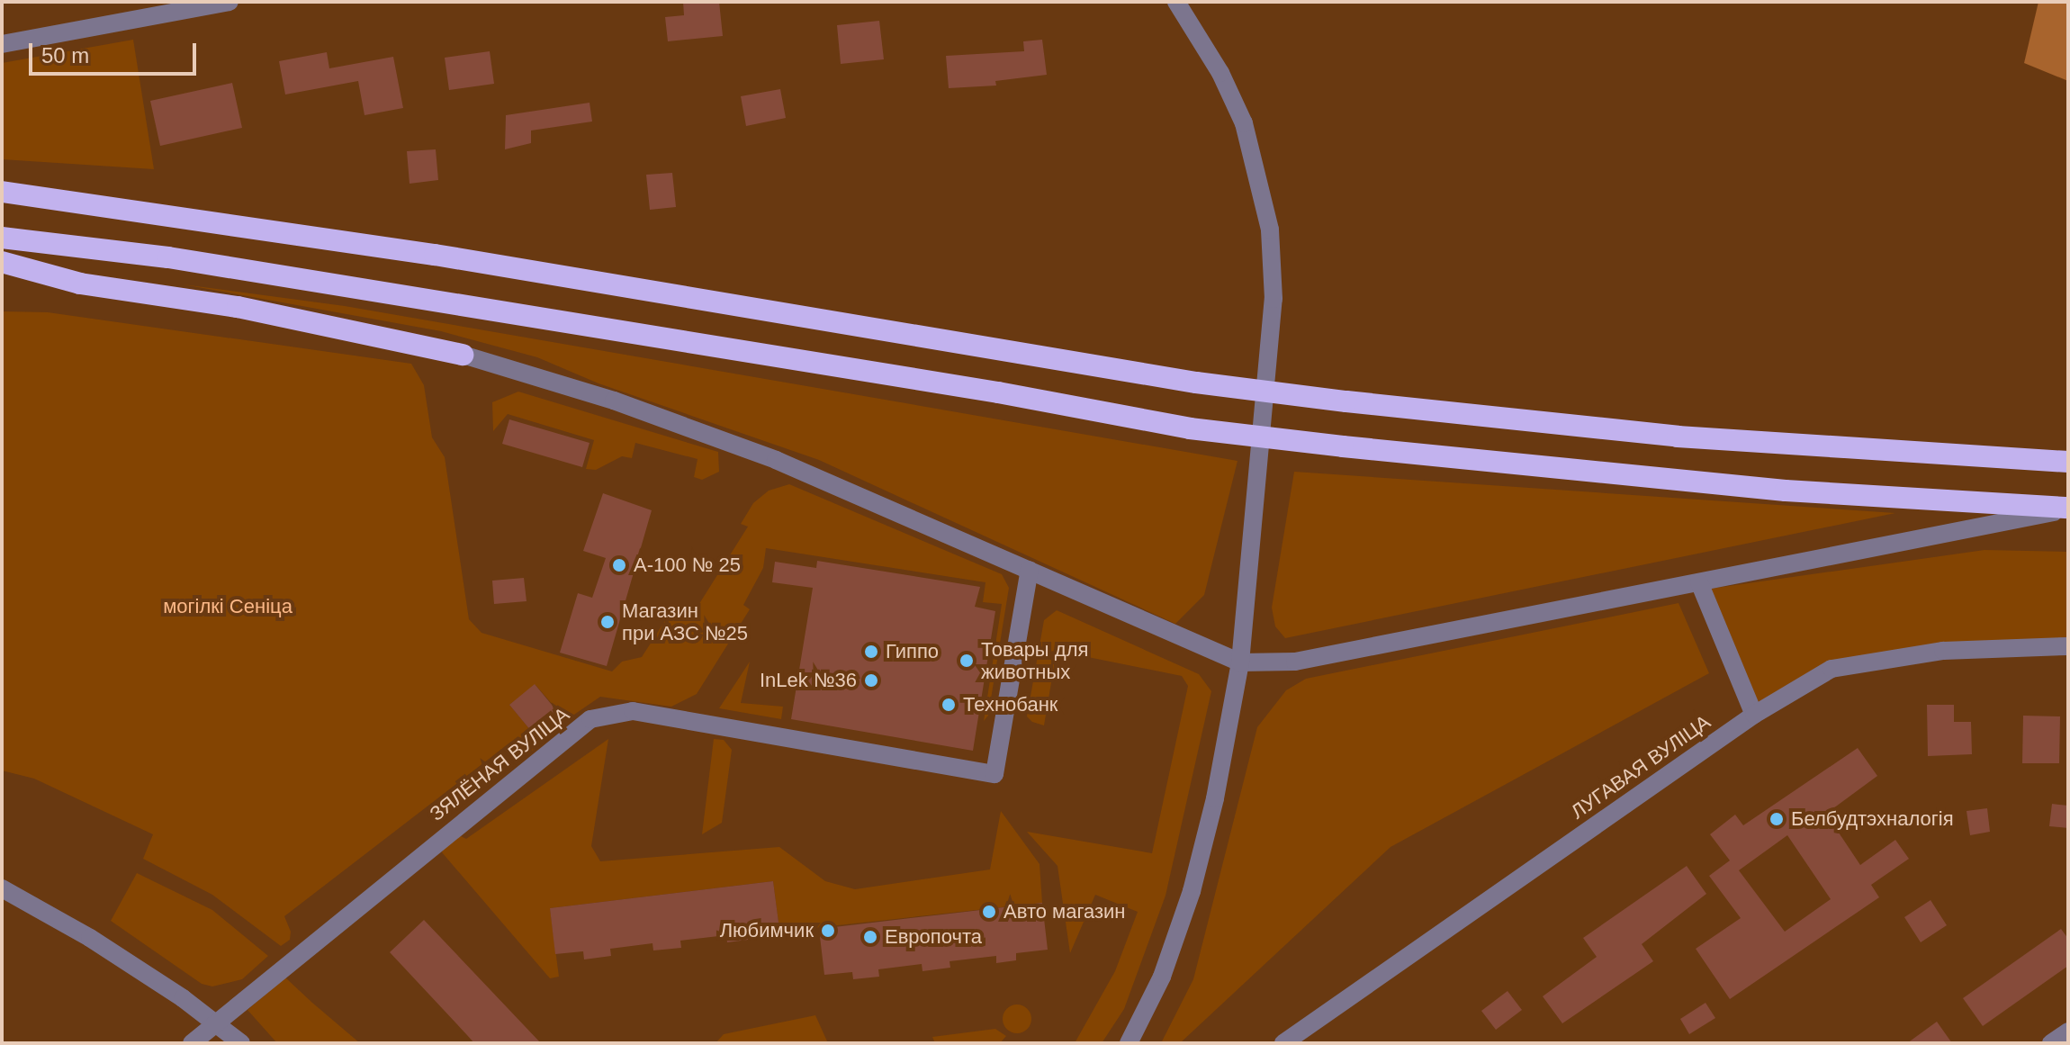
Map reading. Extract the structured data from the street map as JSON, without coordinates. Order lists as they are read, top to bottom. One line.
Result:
{"streets":{"street":["ЗЯЛЁНАЯ ВУЛІЦА","ЛУГАВАЯ ВУЛІЦА"]},"parks":["могілкі Сеніца"],"places":["А-100 № 25","Магазин при АЗС №25","Гиппо","Товары для животных","InLek №36","Технобанк","Белбудтэхналогія","Авто магазин","Любимчик","Европочта"],"scale_bar":"50 m"}
